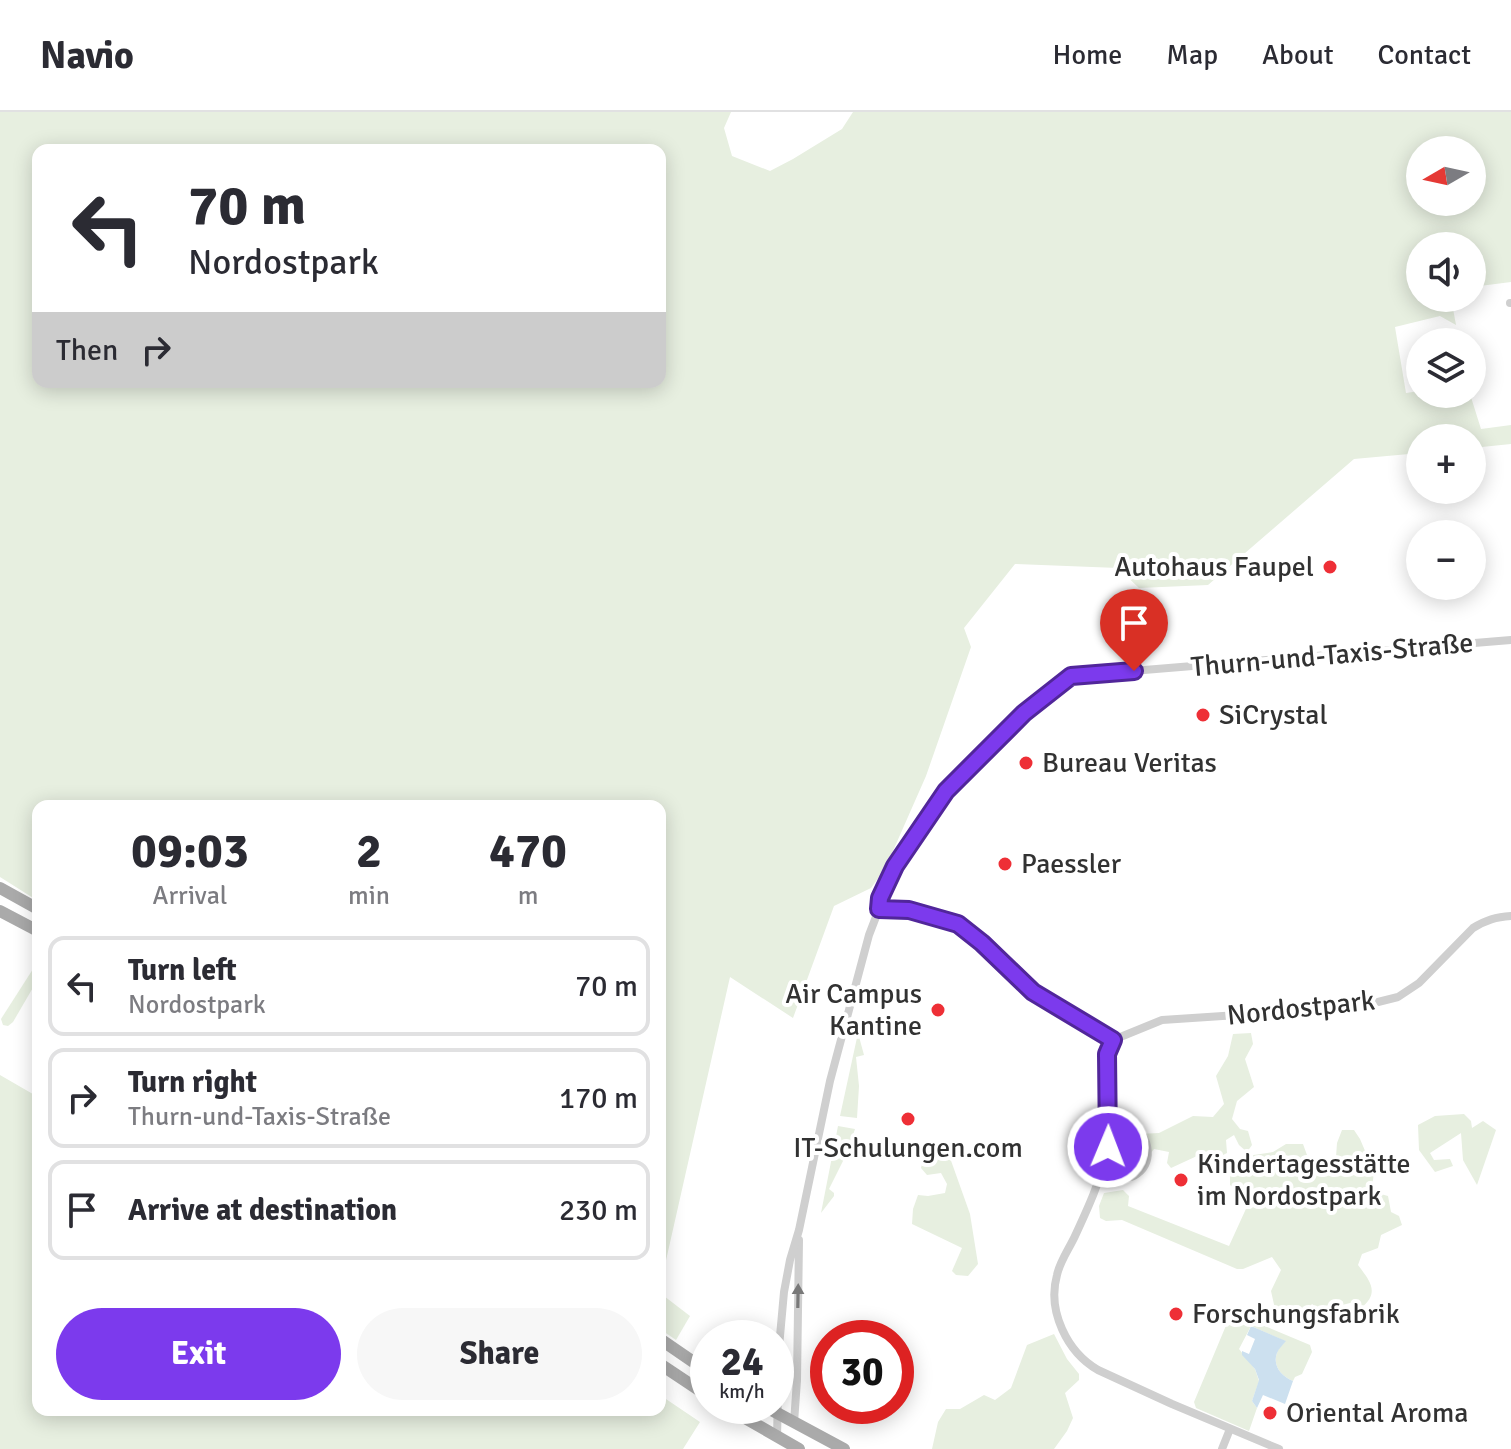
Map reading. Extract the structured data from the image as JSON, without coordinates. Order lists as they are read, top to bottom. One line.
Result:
{"streets":{"street":["Thurn-und-Taxis-Straße","Nordostpark"]},"places":["Autohaus Faupel","SiCrystal","Bureau Veritas","Paessler","Air Campus Kantine","IT-Schulungen.com","Kindertagesstätte im Nordostpark","Forschungsfabrik","Oriental Aroma"],"north":"left","page":{"header":"Navio","nav":["Home","Map","About","Contact"],"map_buttons":["+","−"],"turn":["70 m","Nordostpark"],"then":"Then","eta":["09:03","Arrival","2","min","470","m"],"list":[{"name":"Turn left","note":"Nordostpark","value":"70 m"},{"name":"Turn right","note":"Thurn-und-Taxis-Straße","value":"170 m"},{"name":"Arrive at destination","value":"230 m"}],"buttons":["Exit","Share"],"speed":"24 km/h","limit":"30"}}
